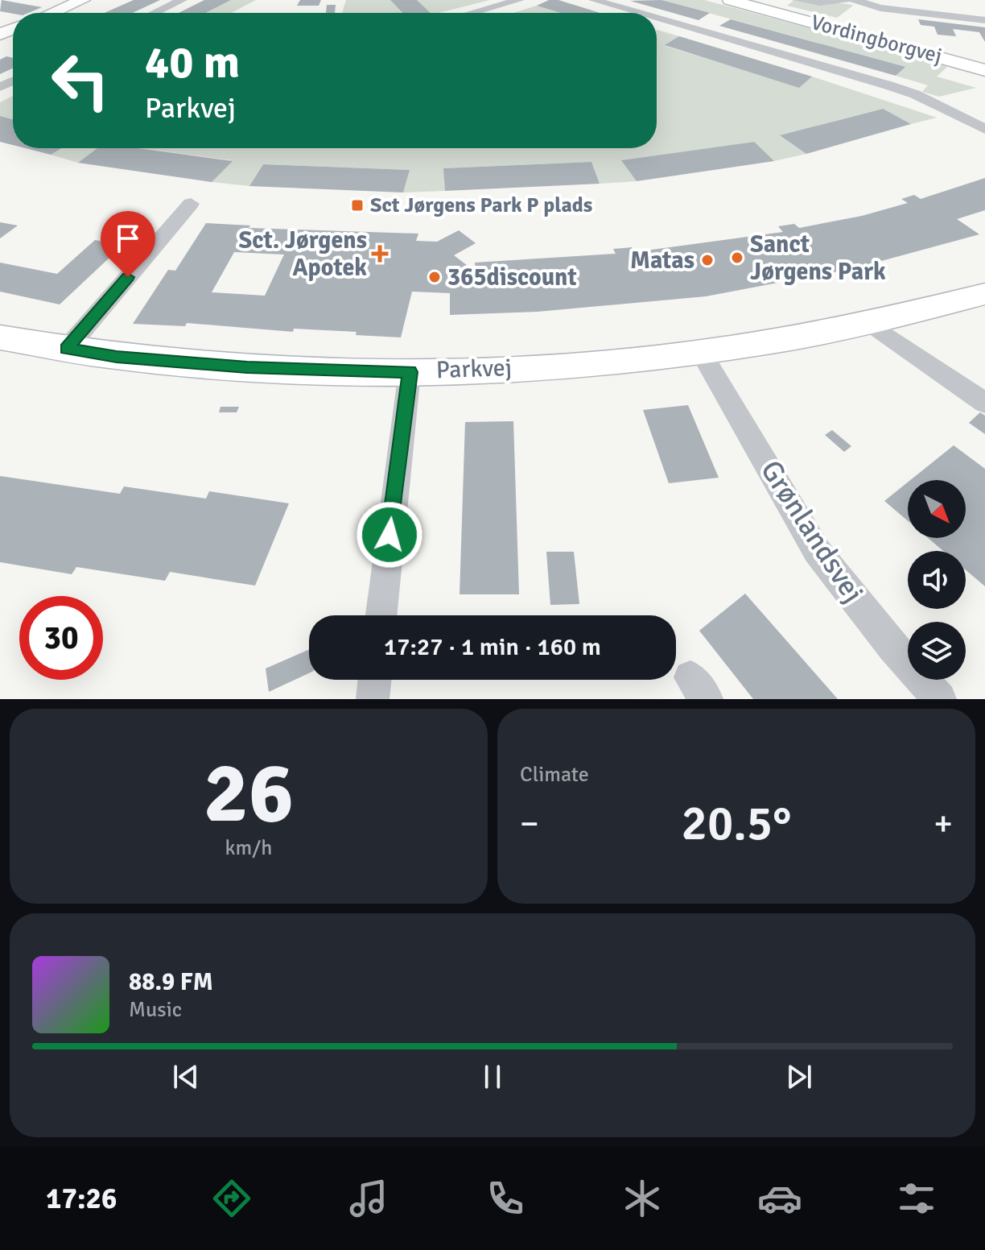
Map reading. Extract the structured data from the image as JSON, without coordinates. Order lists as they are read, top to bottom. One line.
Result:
{"streets":{"street":["Vordingborgvej","Parkvej","Grønlandsvej"]},"crossings":[["Parkvej","Grønlandsvej"]],"places":{"transit":["Sct Jørgens Park P plads"],"health":["Sct. Jørgens Apotek"],"other":["Sanct Jørgens Park","Matas","365discount"]},"north":"bottom right","page":{"turn":["40 m","Parkvej"],"limit":"30","trip":"17:27 · 1 min · 160 m","tile":[["26","km/h"],"Climate"],"heat":["−","20.5°","+"],"song":["88.9 FM","Music"],"tabs":"17:26"}}
